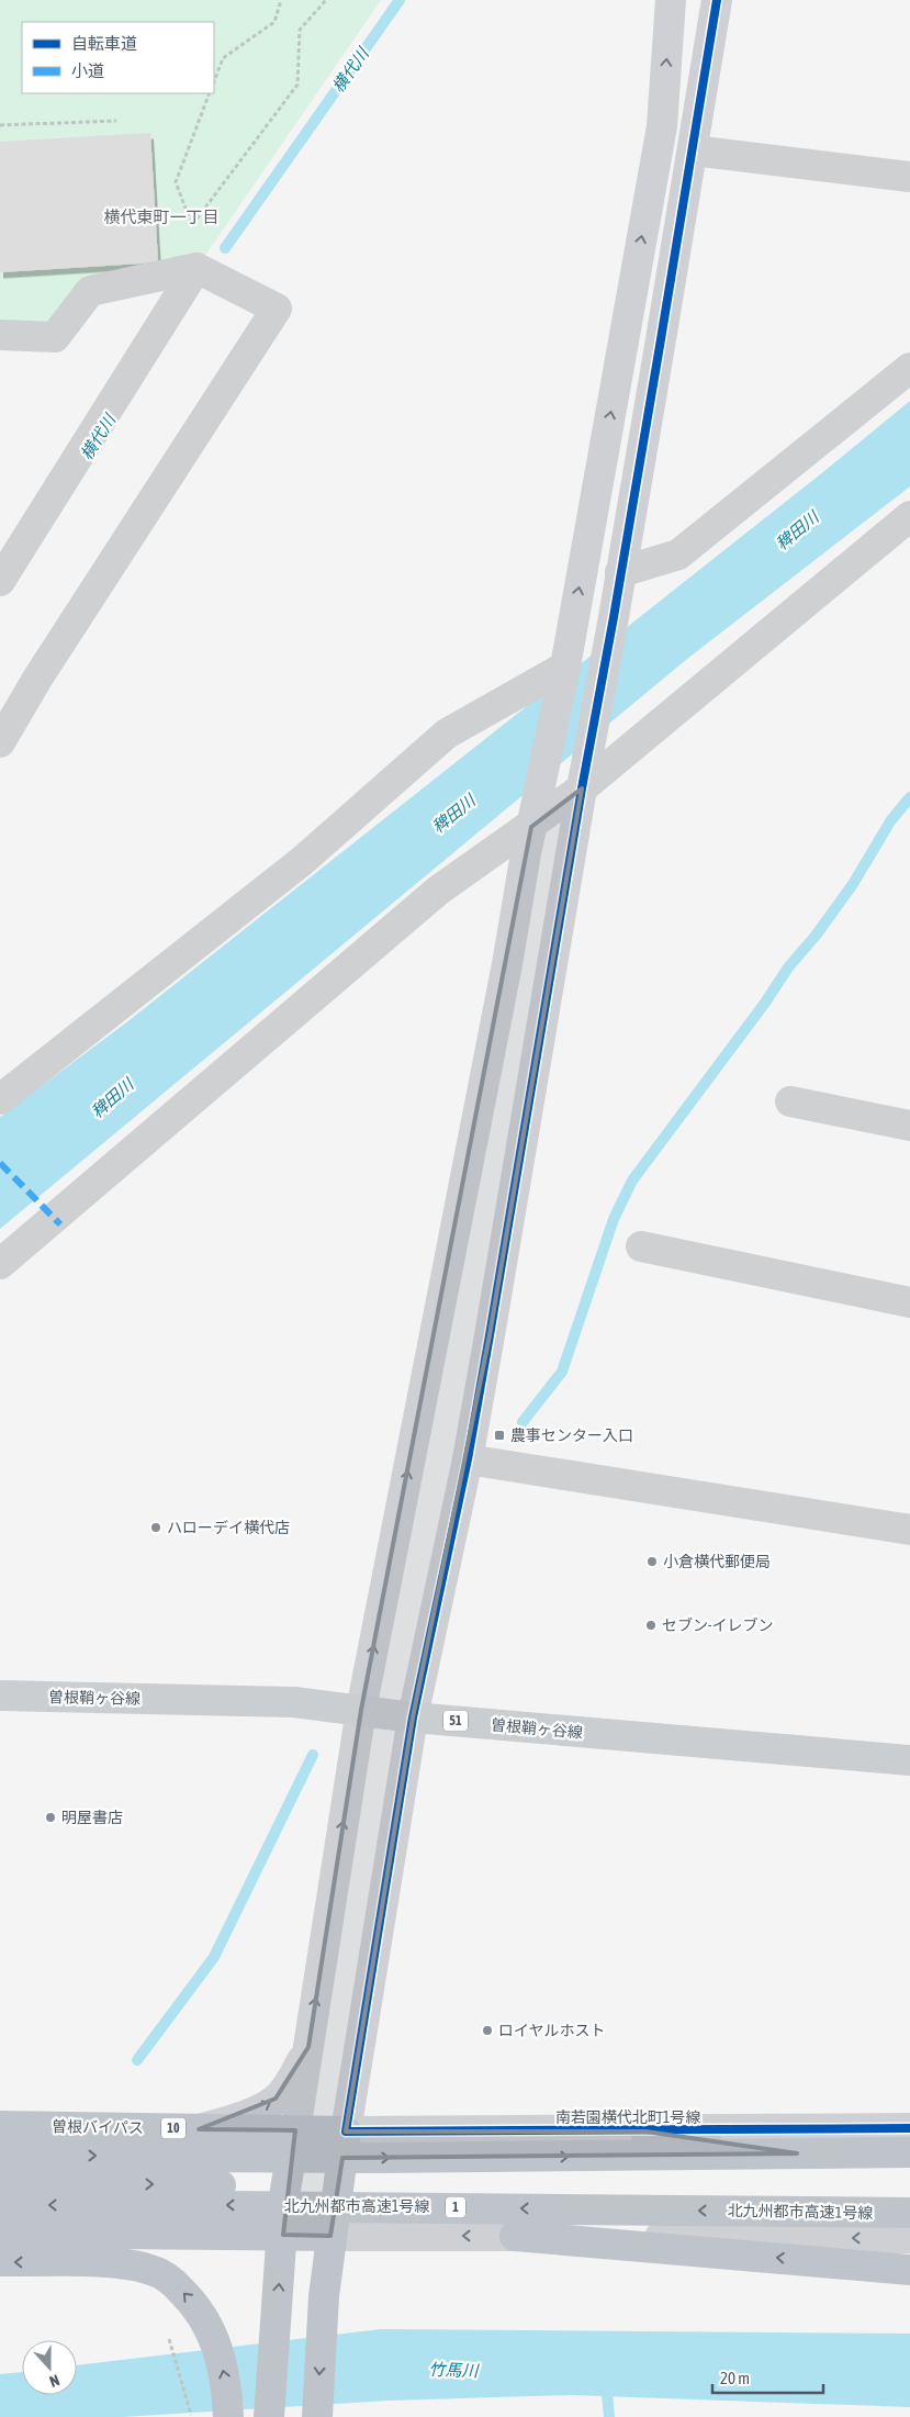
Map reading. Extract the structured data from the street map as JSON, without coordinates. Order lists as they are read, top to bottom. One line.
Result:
{"streets":{"highway":["曽根バイパス","10","北九州都市高速1号線","1"],"main road":["曽根鞘ヶ谷線","51"],"street":["南若園横代北町1号線"]},"crossings":[["南若園横代北町1号線","曽根バイパス"]],"districts":["横代東町一丁目"],"water":["横代川","稗田川","竹馬川"],"places":{"transit":["農事センター入口"],"other":["ハローデイ横代店","小倉横代郵便局","セブン-イレブン","明屋書店","ロイヤルホスト"]},"legend":["自転車道","小道"],"scale_bar":"20 m","north":"bottom"}
